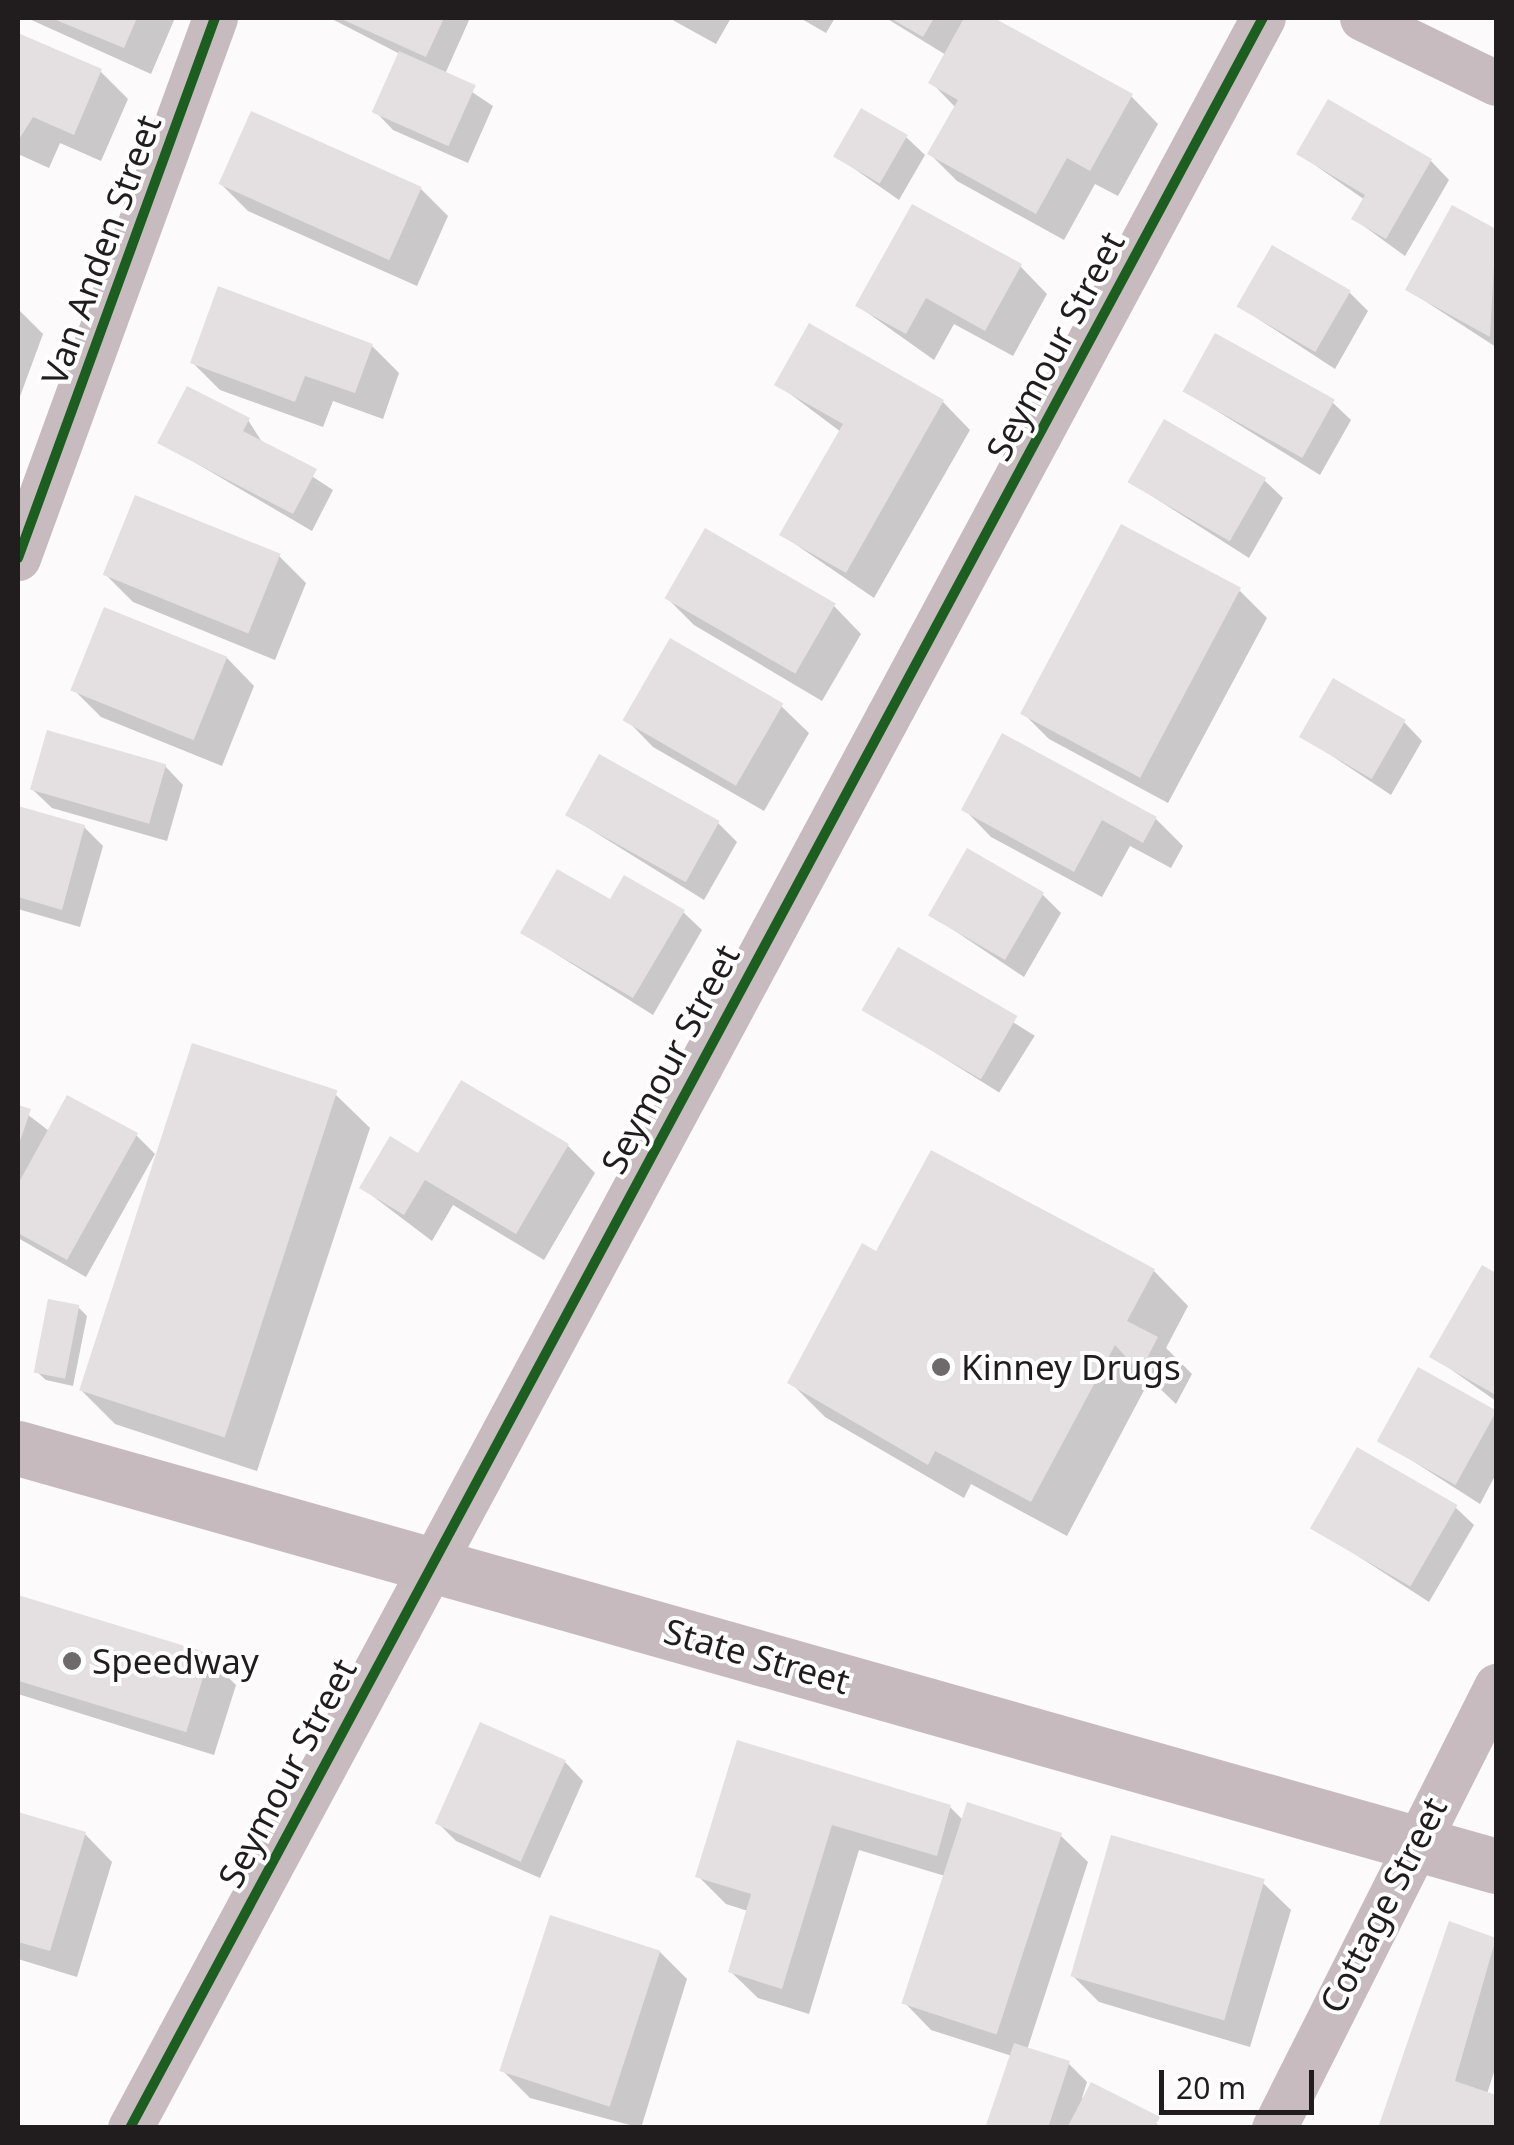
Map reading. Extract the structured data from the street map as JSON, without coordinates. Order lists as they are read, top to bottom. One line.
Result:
{"streets":{"main road":["State Street"],"street":["Van Anden Street","Seymour Street","Cottage Street"]},"crossings":[["Seymour Street","State Street"],["State Street","Cottage Street"]],"places":["Kinney Drugs","Speedway"],"scale_bar":"20 m"}
